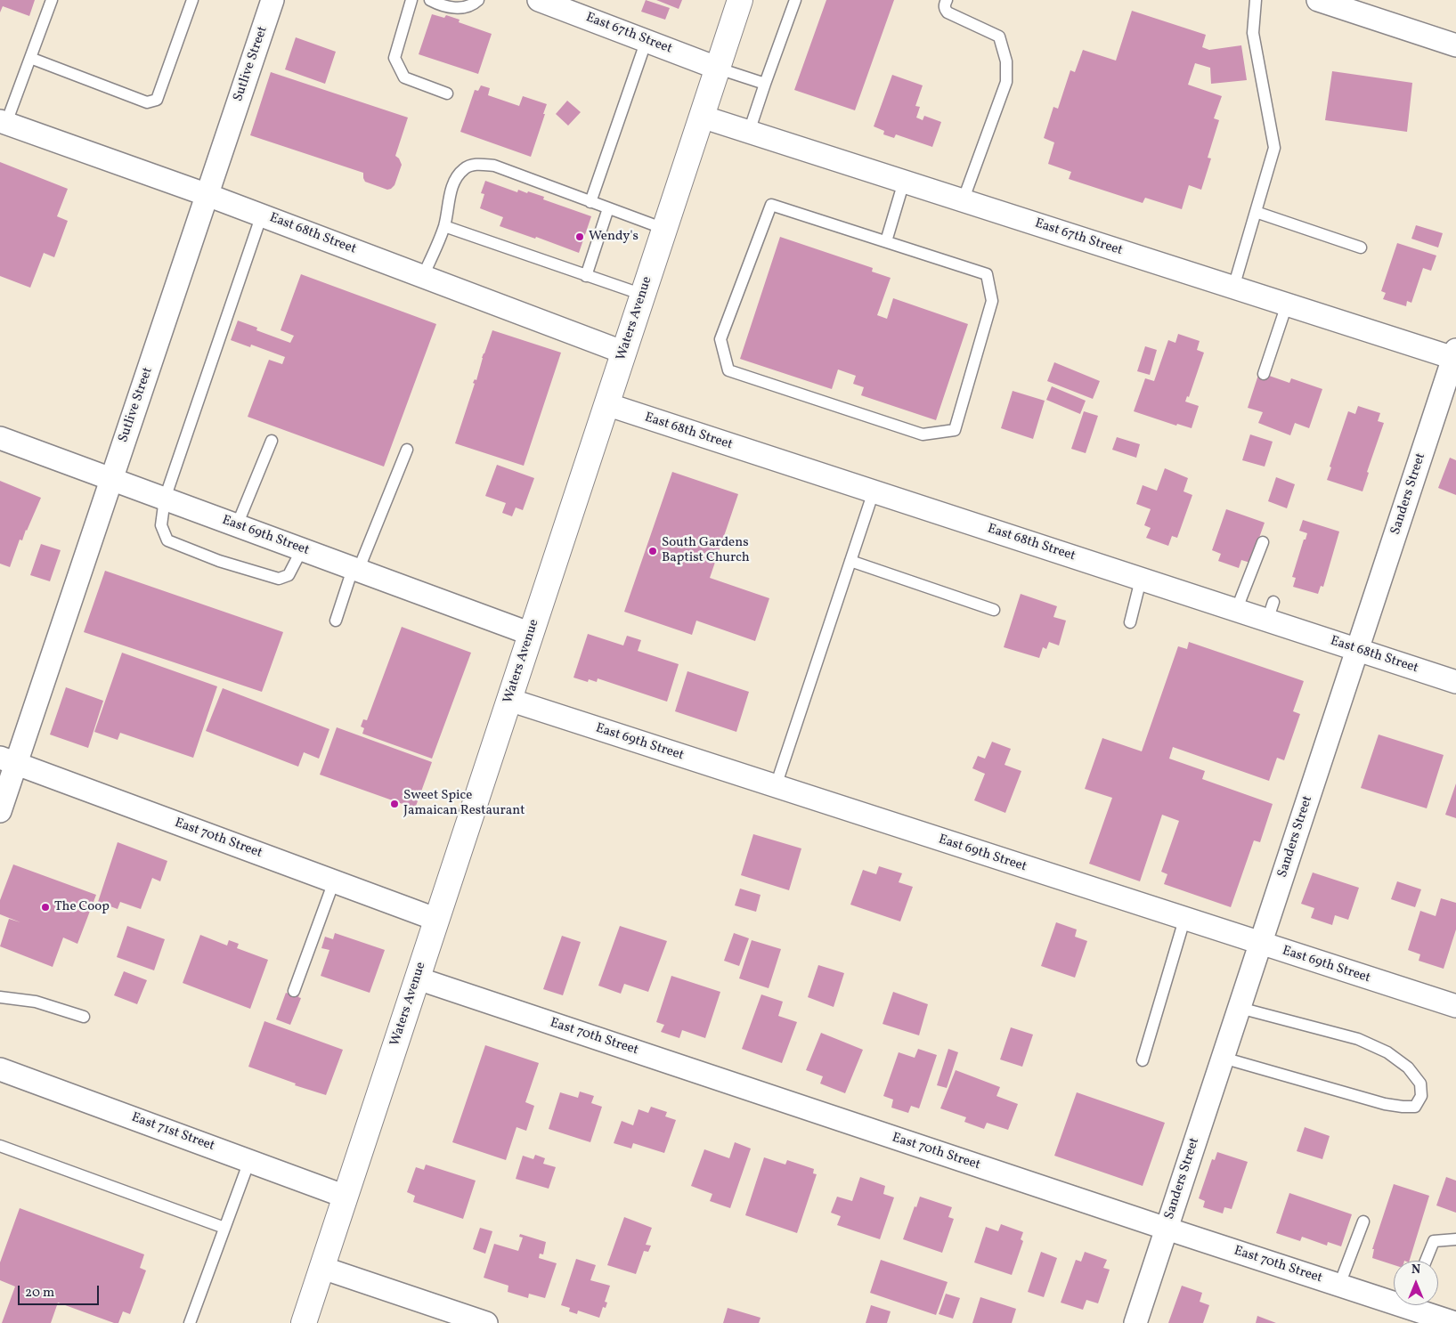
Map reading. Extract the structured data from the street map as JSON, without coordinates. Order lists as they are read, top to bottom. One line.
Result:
{"streets":{"main road":["Waters Avenue"],"street":["East 67th Street","Sutlive Street","East 68th Street","Sanders Street","East 69th Street","East 70th Street","East 71st Street"]},"crossings":[["East 67th Street","Waters Avenue"],["East 67th Street","Sanders Street"],["Sutlive Street","East 68th Street"],["Sutlive Street","East 69th Street"],["Sutlive Street","East 70th Street"],["East 68th Street","Waters Avenue"],["East 68th Street","Sanders Street"],["Waters Avenue","East 69th Street"],["Waters Avenue","East 70th Street"],["Waters Avenue","East 71st Street"],["Sanders Street","East 69th Street"],["Sanders Street","East 70th Street"]],"places":["Wendy's","South Gardens Baptist Church","Sweet Spice Jamaican Restaurant","The Coop"],"scale_bar":"20 m","north":"top"}
